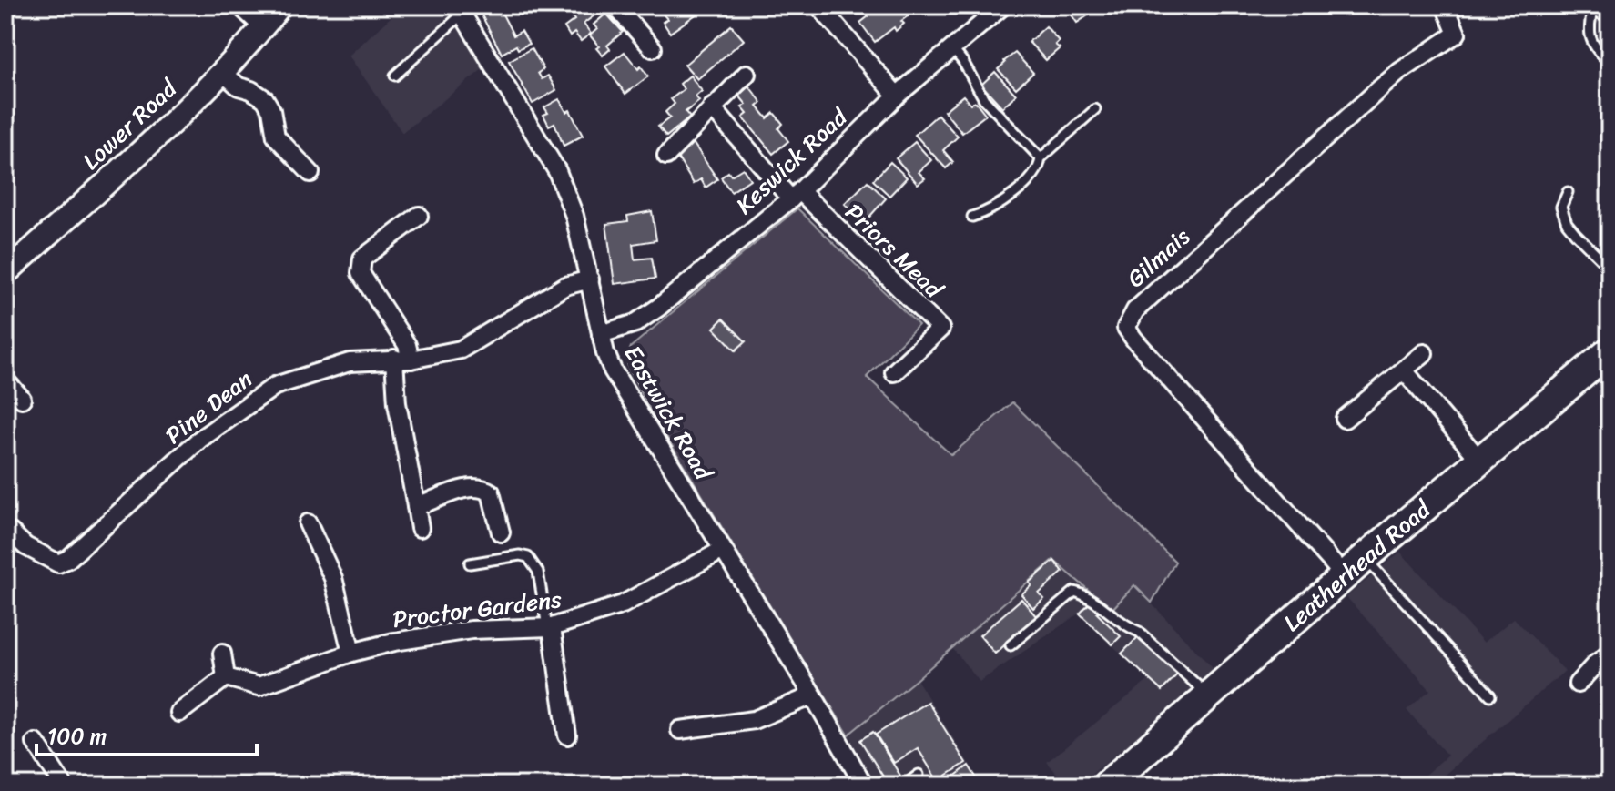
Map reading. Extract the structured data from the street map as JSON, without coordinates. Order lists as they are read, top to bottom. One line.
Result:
{"streets":{"main road":["Leatherhead Road"],"street":["Lower Road","Keswick Road","Priors Mead","Gilmais","Pine Dean","Eastwick Road","Proctor Gardens"]},"crossings":[["Keswick Road","Priors Mead"],["Keswick Road","Eastwick Road"],["Gilmais","Leatherhead Road"],["Pine Dean","Eastwick Road"],["Eastwick Road","Proctor Gardens"]],"scale_bar":"100 m"}
